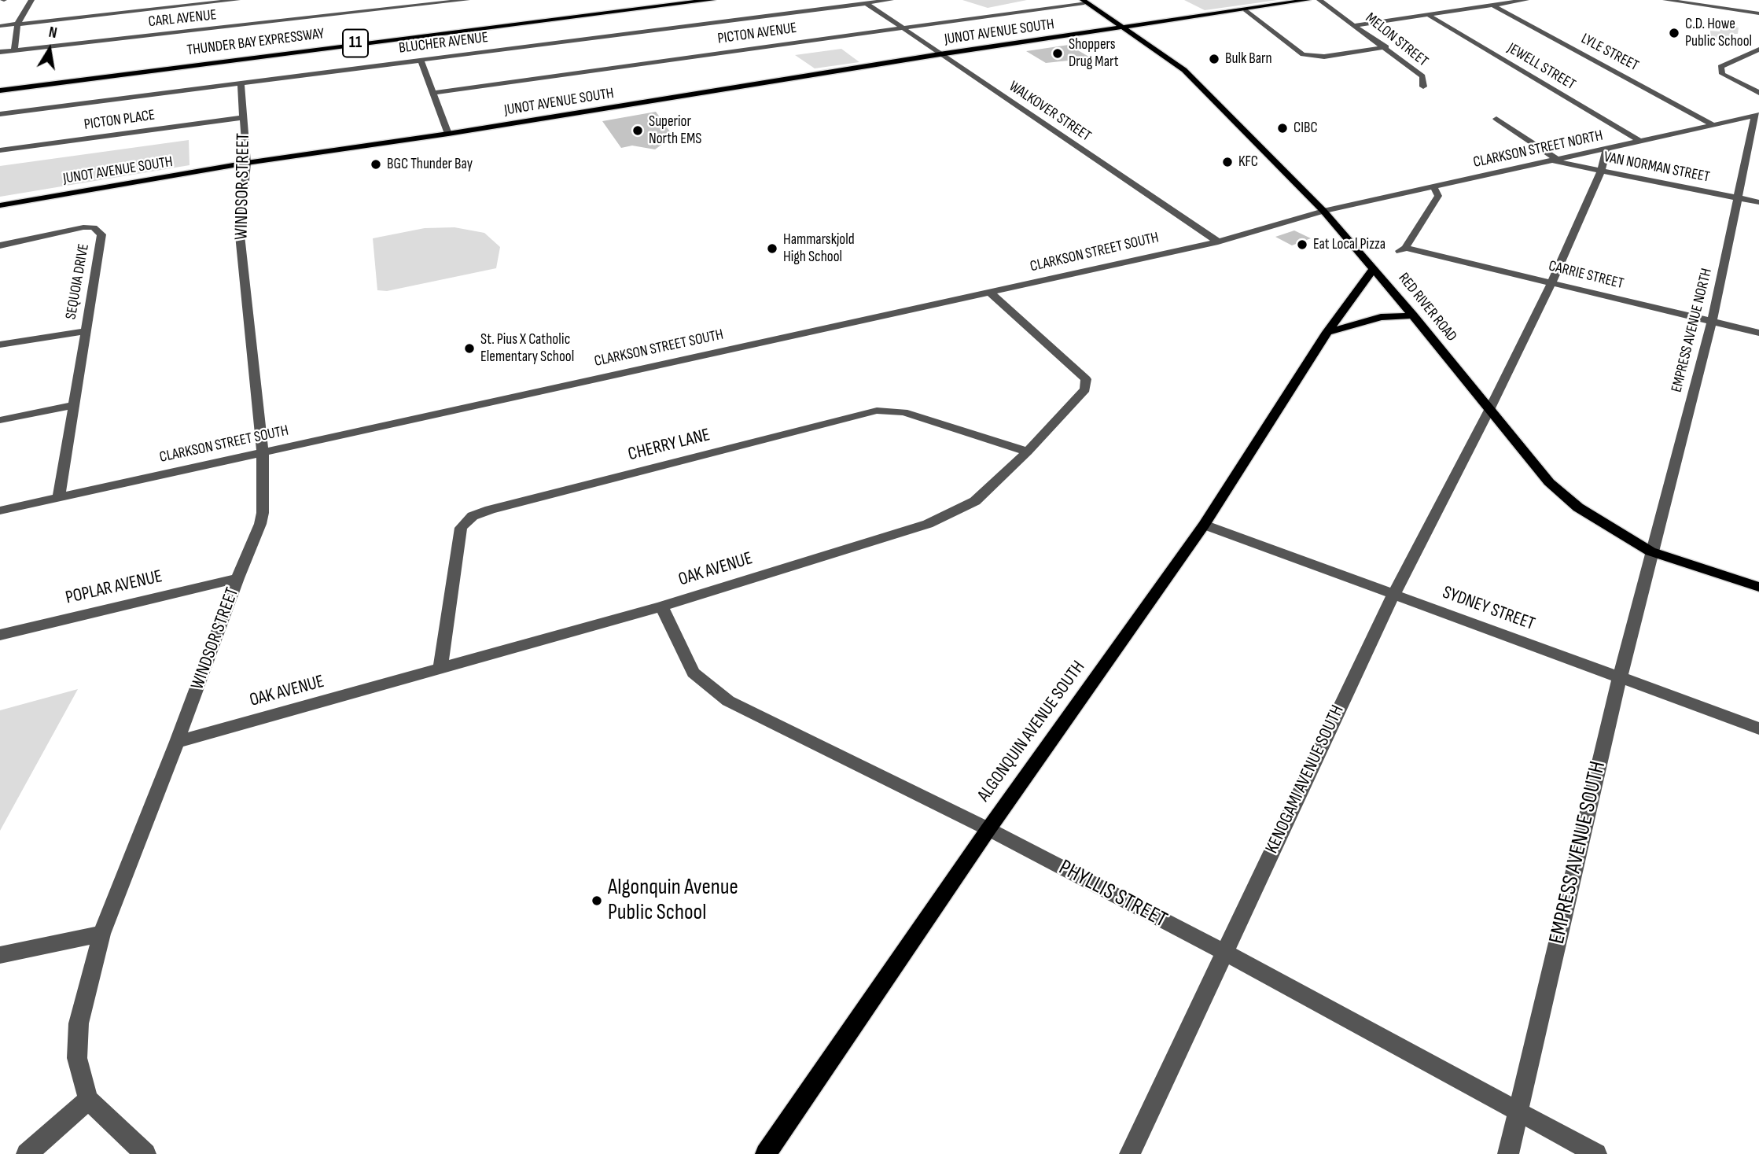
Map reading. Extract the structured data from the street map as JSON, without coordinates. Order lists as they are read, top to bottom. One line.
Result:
{"streets":{"highway":["THUNDER BAY EXPRESSWAY","11"],"main road":["JUNOT AVENUE SOUTH","RED RIVER ROAD","ALGONQUIN AVENUE SOUTH"],"street":["CARL AVENUE","PICTON AVENUE","MELON STREET","BLUCHER AVENUE","LYLE STREET","JEWELL STREET","WALKOVER STREET","PICTON PLACE","CLARKSON STREET NORTH","VAN NORMAN STREET","WINDSOR STREET","CLARKSON STREET SOUTH","CARRIE STREET","SEQUOIA DRIVE","EMPRESS AVENUE NORTH","CHERRY LANE","OAK AVENUE","POPLAR AVENUE","SYDNEY STREET","KENOGAMI AVENUE SOUTH","EMPRESS AVENUE SOUTH","PHYLLIS STREET"]},"crossings":[["JUNOT AVENUE SOUTH","WALKOVER STREET"],["JUNOT AVENUE SOUTH","WINDSOR STREET"],["JUNOT AVENUE SOUTH","RED RIVER ROAD"],["PICTON AVENUE","WALKOVER STREET"],["PICTON AVENUE","RED RIVER ROAD"],["BLUCHER AVENUE","WALKOVER STREET"],["BLUCHER AVENUE","WINDSOR STREET"],["LYLE STREET","CLARKSON STREET NORTH"],["JEWELL STREET","CLARKSON STREET NORTH"],["WALKOVER STREET","CLARKSON STREET SOUTH"],["PICTON PLACE","WINDSOR STREET"],["CLARKSON STREET NORTH","VAN NORMAN STREET"],["CLARKSON STREET NORTH","CLARKSON STREET SOUTH"],["CLARKSON STREET NORTH","CARRIE STREET"],["CLARKSON STREET NORTH","RED RIVER ROAD"],["CLARKSON STREET NORTH","EMPRESS AVENUE NORTH"],["CLARKSON STREET NORTH","KENOGAMI AVENUE SOUTH"],["VAN NORMAN STREET","EMPRESS AVENUE NORTH"],["VAN NORMAN STREET","KENOGAMI AVENUE SOUTH"],["WINDSOR STREET","CLARKSON STREET SOUTH"],["WINDSOR STREET","OAK AVENUE"],["WINDSOR STREET","POPLAR AVENUE"],["CLARKSON STREET SOUTH","SEQUOIA DRIVE"],["CLARKSON STREET SOUTH","RED RIVER ROAD"],["CLARKSON STREET SOUTH","OAK AVENUE"],["CARRIE STREET","EMPRESS AVENUE NORTH"],["CARRIE STREET","KENOGAMI AVENUE SOUTH"],["RED RIVER ROAD","EMPRESS AVENUE NORTH"],["RED RIVER ROAD","ALGONQUIN AVENUE SOUTH"],["RED RIVER ROAD","KENOGAMI AVENUE SOUTH"],["RED RIVER ROAD","EMPRESS AVENUE SOUTH"],["EMPRESS AVENUE NORTH","EMPRESS AVENUE SOUTH"],["CHERRY LANE","OAK AVENUE"],["OAK AVENUE","PHYLLIS STREET"],["SYDNEY STREET","ALGONQUIN AVENUE SOUTH"],["SYDNEY STREET","KENOGAMI AVENUE SOUTH"],["SYDNEY STREET","EMPRESS AVENUE SOUTH"],["ALGONQUIN AVENUE SOUTH","PHYLLIS STREET"],["KENOGAMI AVENUE SOUTH","PHYLLIS STREET"],["EMPRESS AVENUE SOUTH","PHYLLIS STREET"]],"places":["C.D. Howe Public School","Shoppers Drug Mart","Bulk Barn","CIBC","Superior North EMS","KFC","BGC Thunder Bay","Eat Local Pizza","Hammarskjold High School","St. Pius X Catholic Elementary School","Algonquin Avenue Public School"],"north":"top"}
